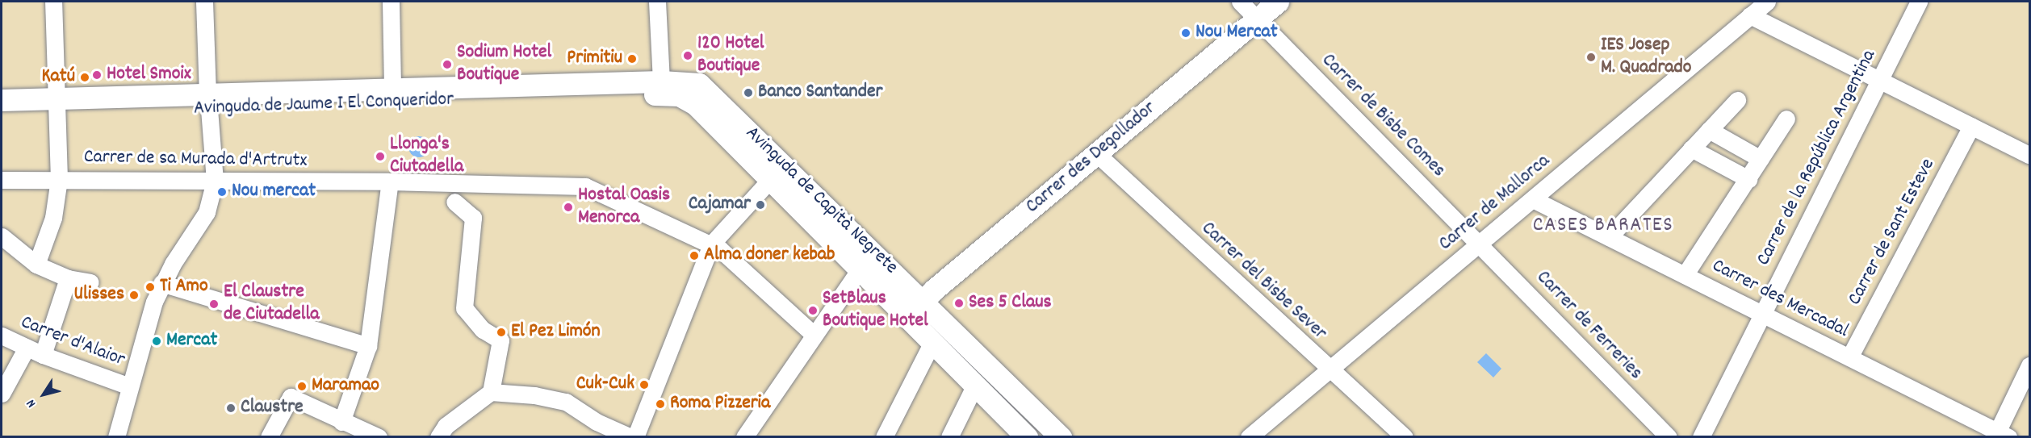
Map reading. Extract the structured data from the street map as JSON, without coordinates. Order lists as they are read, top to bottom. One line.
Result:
{"streets":{"street":["Avinguda de Jaume I El Conqueridor","Carrer de Bisbe Comes","Carrer des Degollador","Carrer de la República Argentina","Carrer de sa Murada d'Artrutx","Avinguda de Capità Negrete","Carrer de Mallorca","Carrer de Sant Esteve","Carrer del Bisbe Sever","Carrer des Mercadal","Carrer de Ferreries","Carrer d'Alaior"]},"crossings":[["Avinguda de Jaume I El Conqueridor","Avinguda de Capità Negrete"],["Carrer de Bisbe Comes","Carrer des Degollador"],["Carrer de Bisbe Comes","Carrer de Mallorca"],["Carrer de Bisbe Comes","Carrer de Ferreries"],["Carrer des Degollador","Avinguda de Capità Negrete"],["Carrer des Degollador","Carrer del Bisbe Sever"],["Carrer de la República Argentina","Carrer des Mercadal"],["Carrer de Mallorca","Carrer del Bisbe Sever"],["Carrer de Mallorca","Carrer des Mercadal"],["Carrer de Mallorca","Carrer de Ferreries"],["Carrer de Sant Esteve","Carrer des Mercadal"]],"districts":["CASES BARATES"],"places":["Nou Mercat","120 Hotel Boutique","IES Josep M. Quadrado","Primitiu","Sodium Hotel Boutique","Hotel Smoix","Katú","Banco Santander","Llonga's Ciutadella","Nou mercat","Cajamar","Hostal Oasis Menorca","Alma doner kebab","Ti Amo","Ulisses","Ses 5 Claus","El Claustre de Ciutadella","SetBlaus Boutique Hotel","El Pez Limón","Mercat","Cuk-Cuk","Maramao","Roma Pizzeria","Claustre"],"north":"bottom left"}
